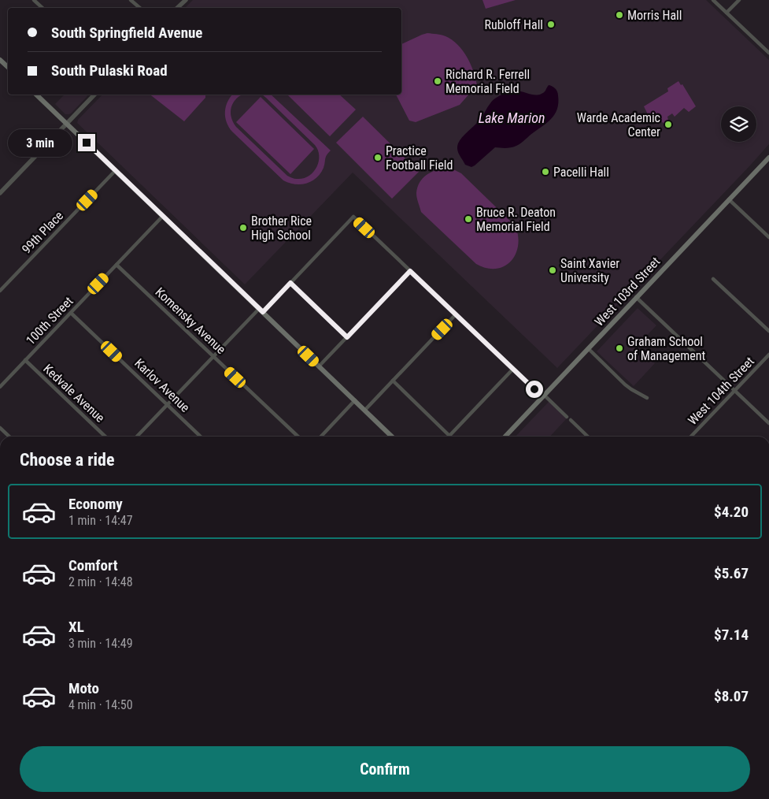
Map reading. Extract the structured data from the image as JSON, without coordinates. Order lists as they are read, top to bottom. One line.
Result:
{"streets":{"main road":["West 103rd Street"],"street":["99th Place","100th Street","Komensky Avenue","Karlov Avenue","West 104th Street","Kedvale Avenue"]},"crossings":[["100th Street","Komensky Avenue"],["100th Street","Karlov Avenue"],["100th Street","Kedvale Avenue"]],"water":["Lake Marion"],"places":["Morris Hall","Rubloff Hall","Richard R. Ferrell Memorial Field","Warde Academic Center","Practice Football Field","Pacelli Hall","Bruce R. Deaton Memorial Field","Brother Rice High School","Saint Xavier University","Graham School of Management"],"page":{"banner":["South Springfield Avenue","South Pulaski Road"],"bubble":"3 min","heading":"Choose a ride","list":[{"name":"Economy","note":"1 min · 14:47","value":"$4.20"},{"name":"Comfort","note":"2 min · 14:48","value":"$5.67"},{"name":"XL","note":"3 min · 14:49","value":"$7.14"},{"name":"Moto","note":"4 min · 14:50","value":"$8.07"}],"buttons":"Confirm"}}
